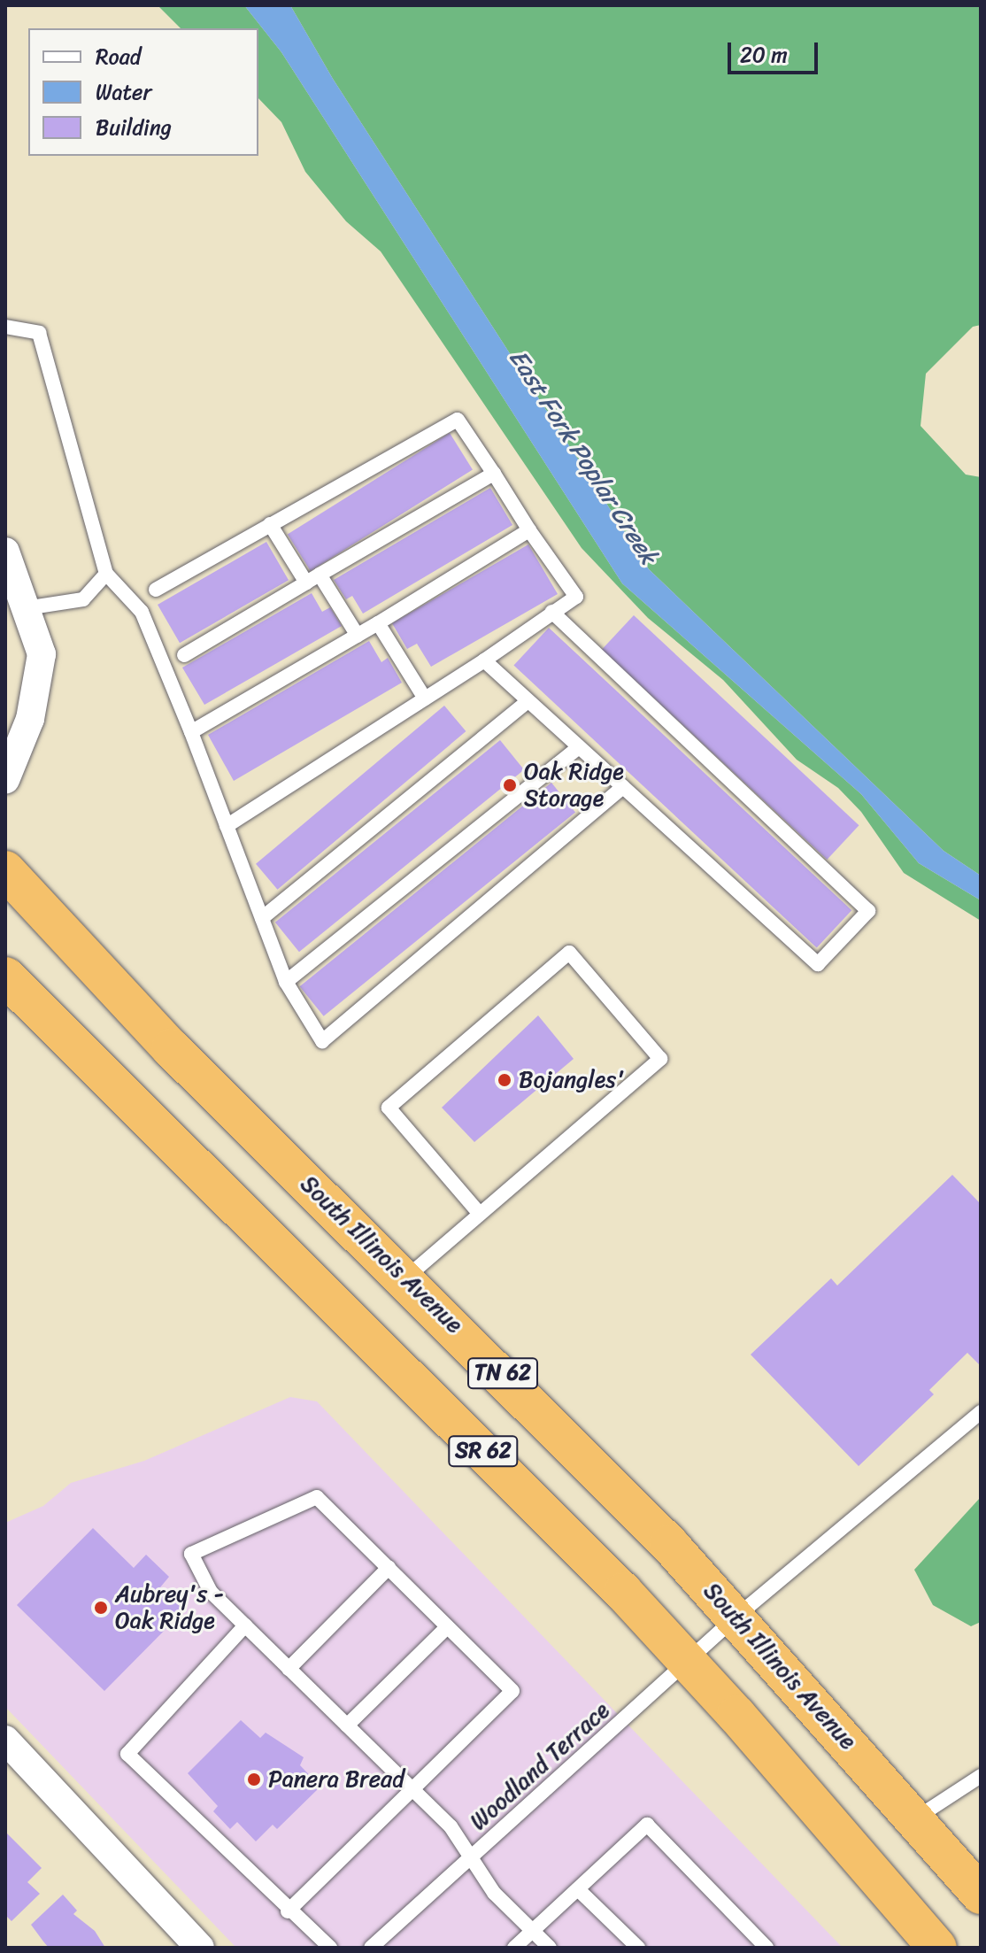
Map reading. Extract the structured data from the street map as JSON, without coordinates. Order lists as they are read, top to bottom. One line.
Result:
{"streets":{"highway":["South Illinois Avenue","TN 62","SR 62"],"lane":["Woodland Terrace"]},"crossings":[["South Illinois Avenue","Woodland Terrace"],["SR 62","Woodland Terrace"]],"water":["East Fork Poplar Creek"],"places":["Oak Ridge Storage","Bojangles'","Aubrey's - Oak Ridge","Panera Bread"],"legend":["Road","Water","Building"],"scale_bar":"20 m"}
